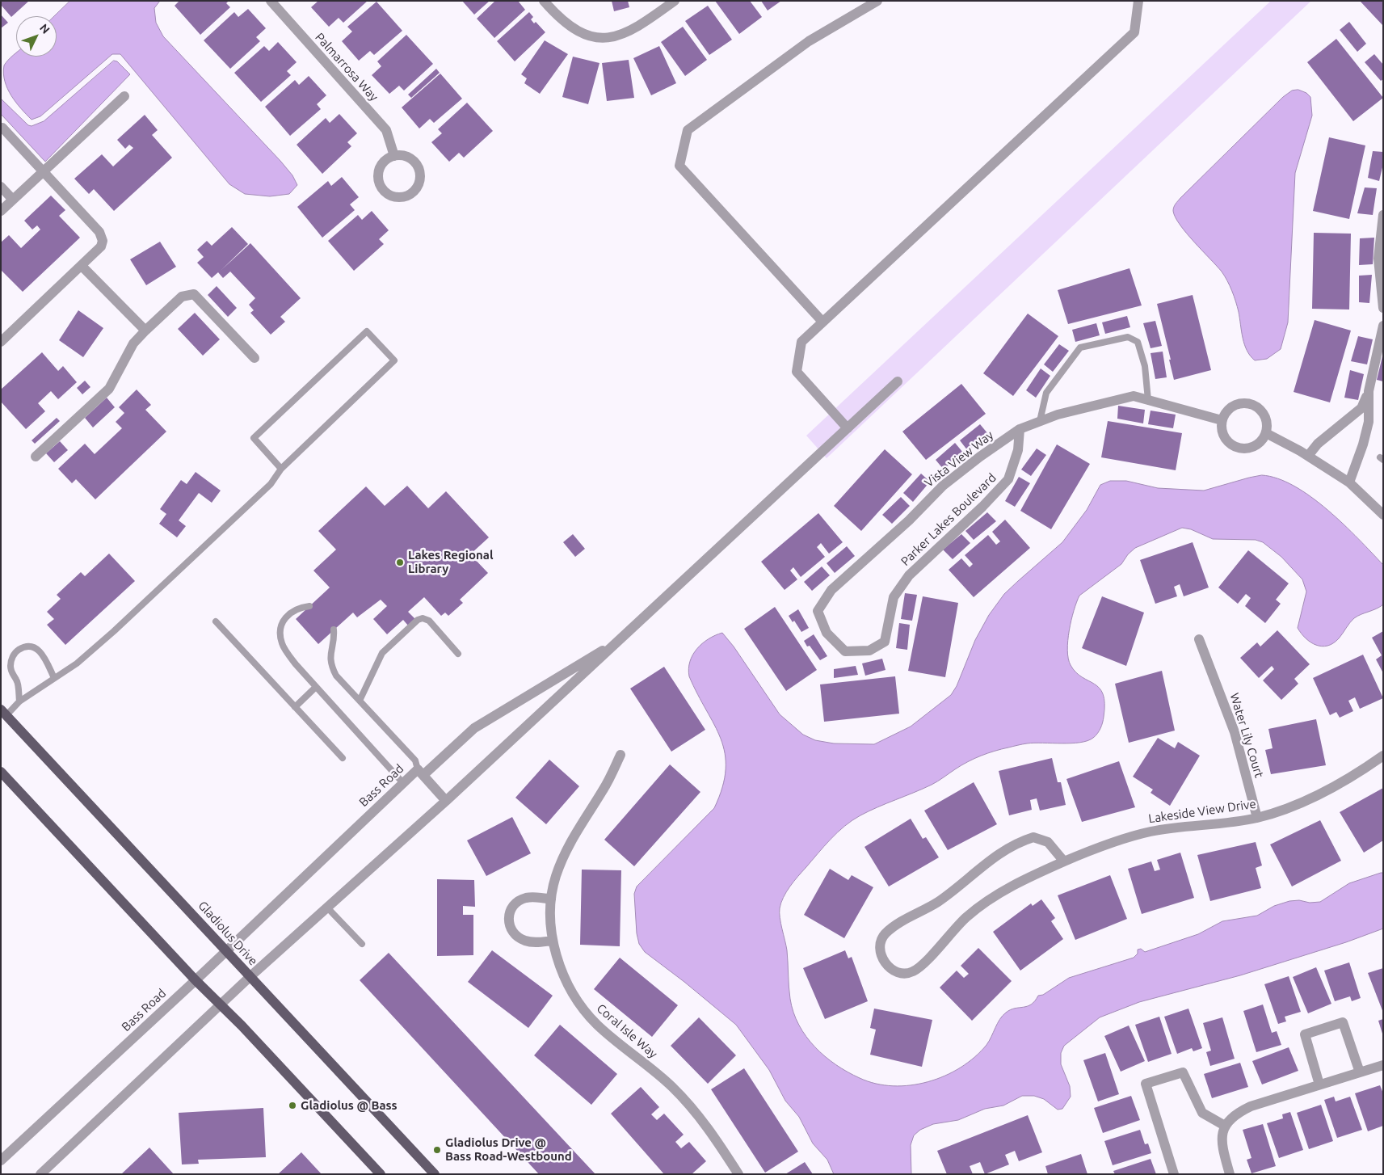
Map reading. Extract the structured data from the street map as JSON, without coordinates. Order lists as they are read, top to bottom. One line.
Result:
{"streets":{"main road":["Gladiolus Drive"],"street":["Palmarrosa Way","Vista View Way","Parker Lakes Boulevard","Water Lily Court","Bass Road","Lakeside View Drive","Coral Isle Way"]},"crossings":[["Vista View Way","Parker Lakes Boulevard"],["Water Lily Court","Lakeside View Drive"],["Bass Road","Gladiolus Drive"]],"places":["Lakes Regional Library","Gladiolus @ Bass","Gladiolus Drive @ Bass Road-Westbound"],"north":"top right"}
